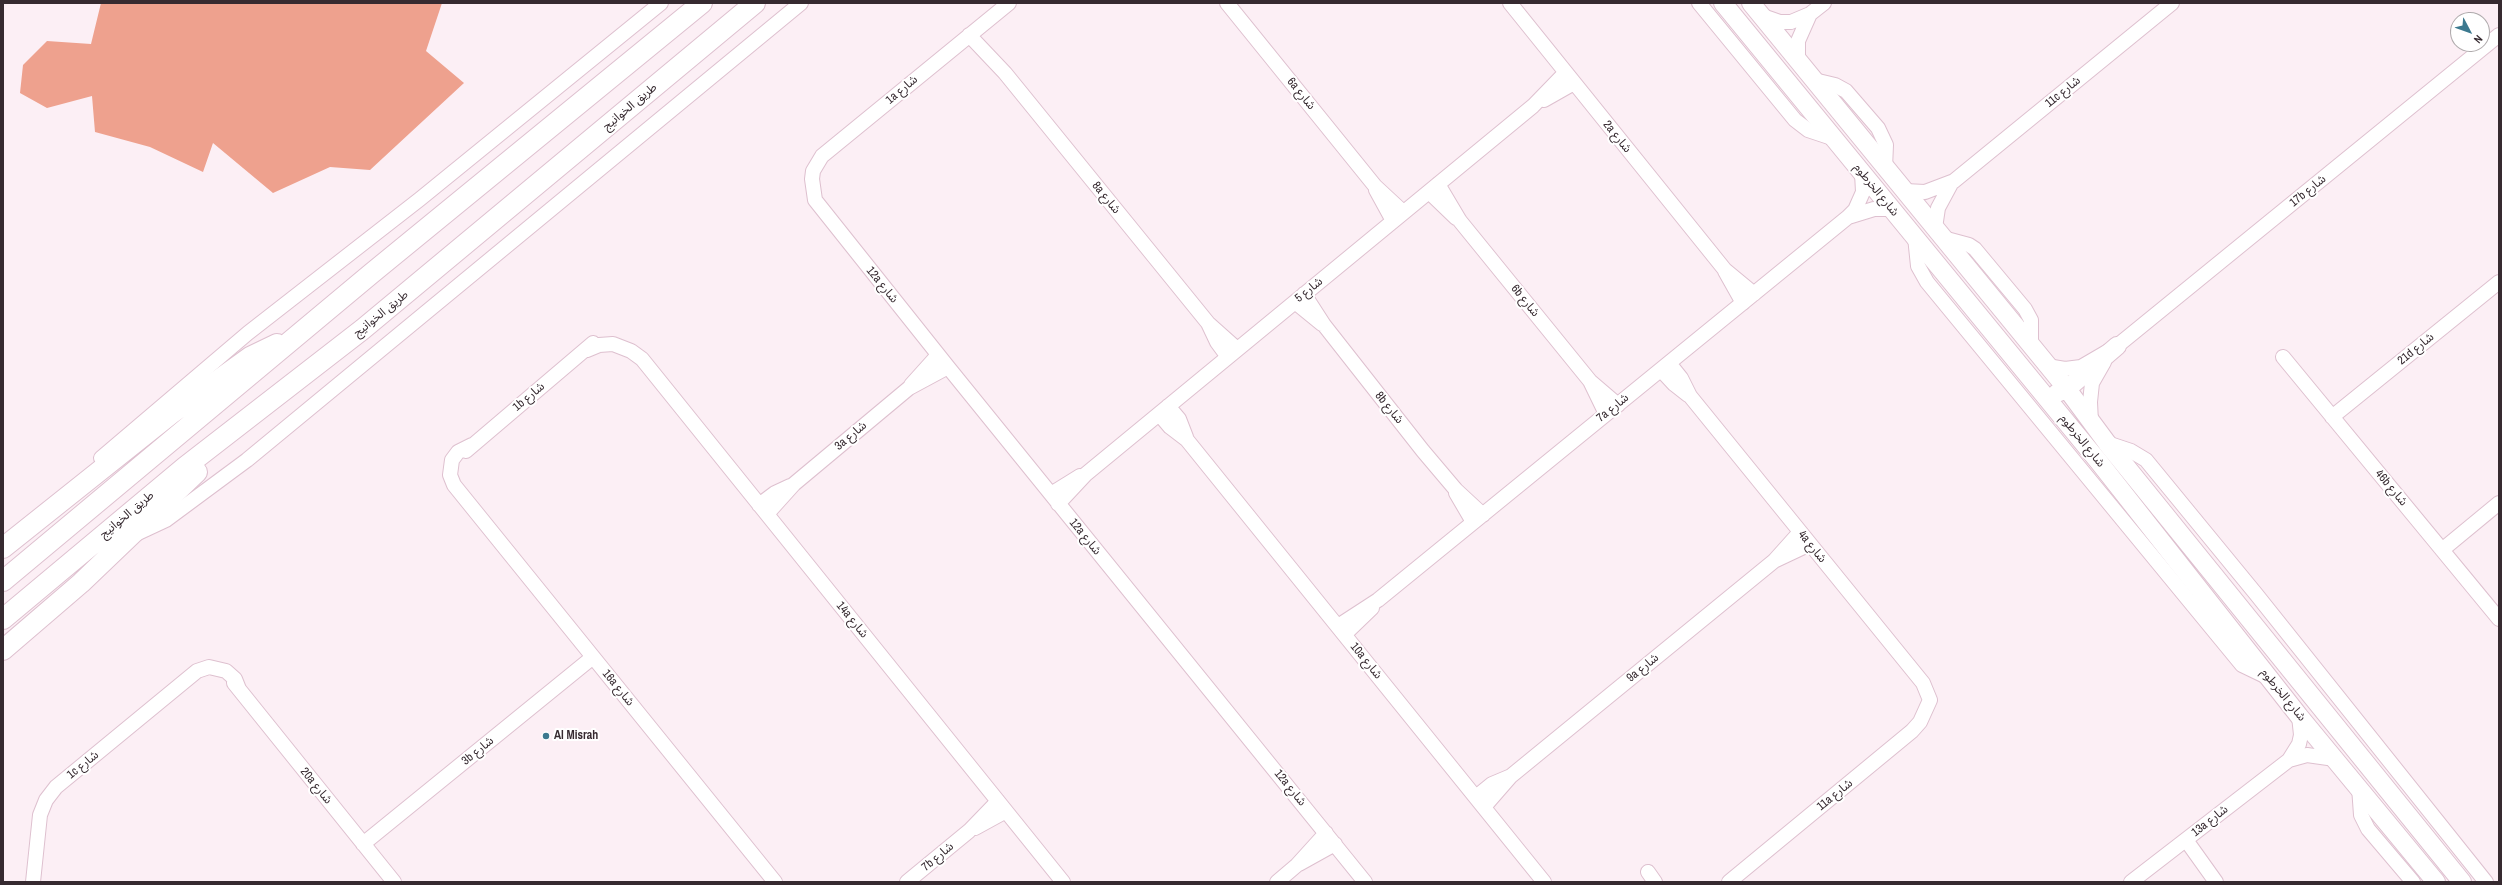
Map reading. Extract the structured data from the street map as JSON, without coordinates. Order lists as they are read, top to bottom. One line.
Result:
{"streets":{"highway":["طريق الخوانيج"],"main road":["شارع الخرطوم"],"street":["1a شارع","11c شارع","6a شارع","2a شارع","17b شارع","8a شارع","12a شارع","شارع 5","6b شارع","21d شارع","1b شارع","8b شارع","7a شارع","3a شارع","46b شارع","4a شارع","14a شارع","10a شارع","9a شارع","16a شارع","3b شارع","1c شارع","20a شارع","11a شارع","13a شارع","7b شارع"]},"crossings":[["1a شارع","8a شارع"],["1a شارع","12a شارع"],["11c شارع","شارع الخرطوم"],["6a شارع","شارع 5"],["2a شارع","شارع 5"],["2a شارع","7a شارع"],["شارع الخرطوم","17b شارع"],["شارع الخرطوم","7a شارع"],["شارع الخرطوم","13a شارع"],["8a شارع","شارع 5"],["12a شارع","شارع 5"],["12a شارع","3a شارع"],["شارع 5","6b شارع"],["شارع 5","8b شارع"],["شارع 5","10a شارع"],["6b شارع","7a شارع"],["21d شارع","46b شارع"],["1b شارع","14a شارع"],["1b شارع","16a شارع"],["8b شارع","7a شارع"],["7a شارع","4a شارع"],["7a شارع","10a شارع"],["3a شارع","14a شارع"],["4a شارع","9a شارع"],["4a شارع","11a شارع"],["14a شارع","7b شارع"],["10a شارع","9a شارع"],["16a شارع","3b شارع"],["3b شارع","20a شارع"],["1c شارع","20a شارع"]],"places":["Al Misrah"],"north":"bottom right"}
